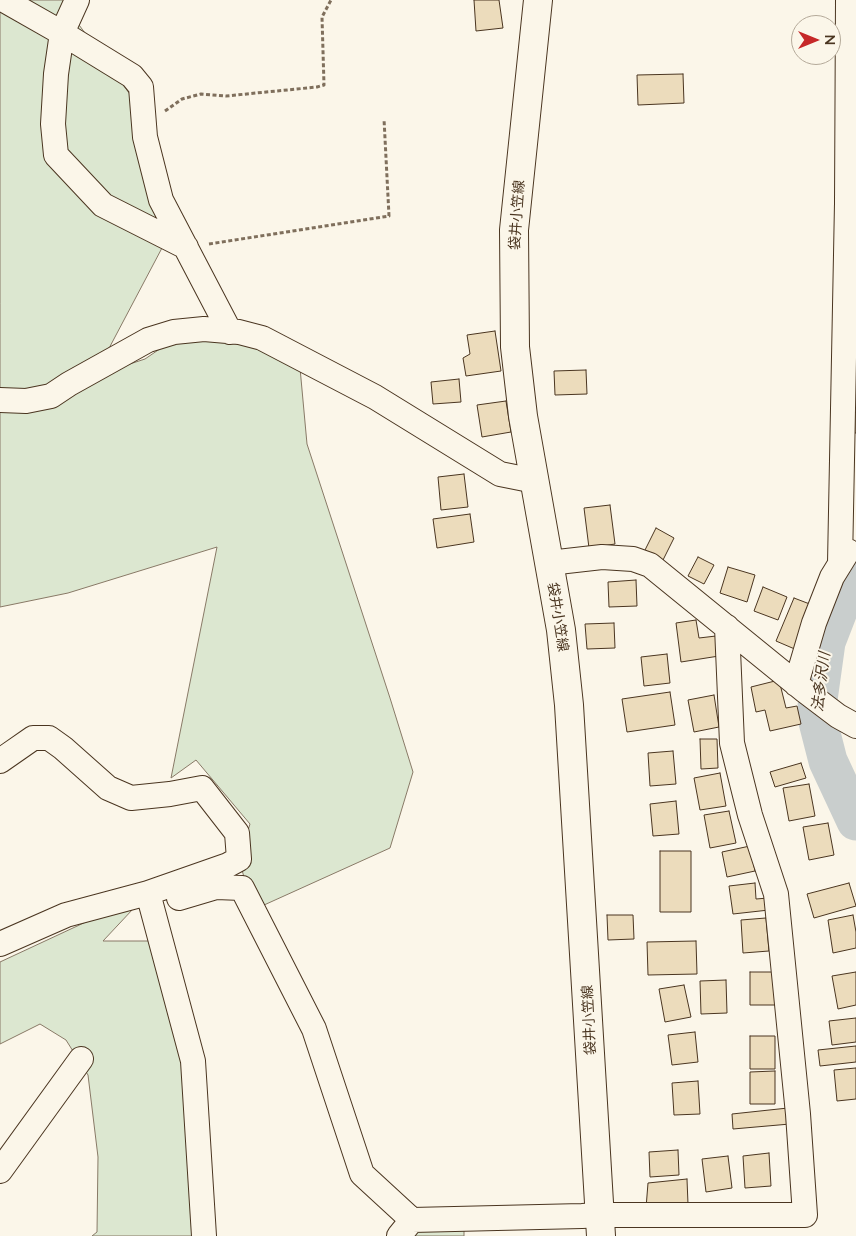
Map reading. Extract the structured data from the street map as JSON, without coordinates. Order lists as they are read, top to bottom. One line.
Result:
{"streets":{"main road":["袋井小笠線"]},"water":["法多沢川"],"north":"right"}
